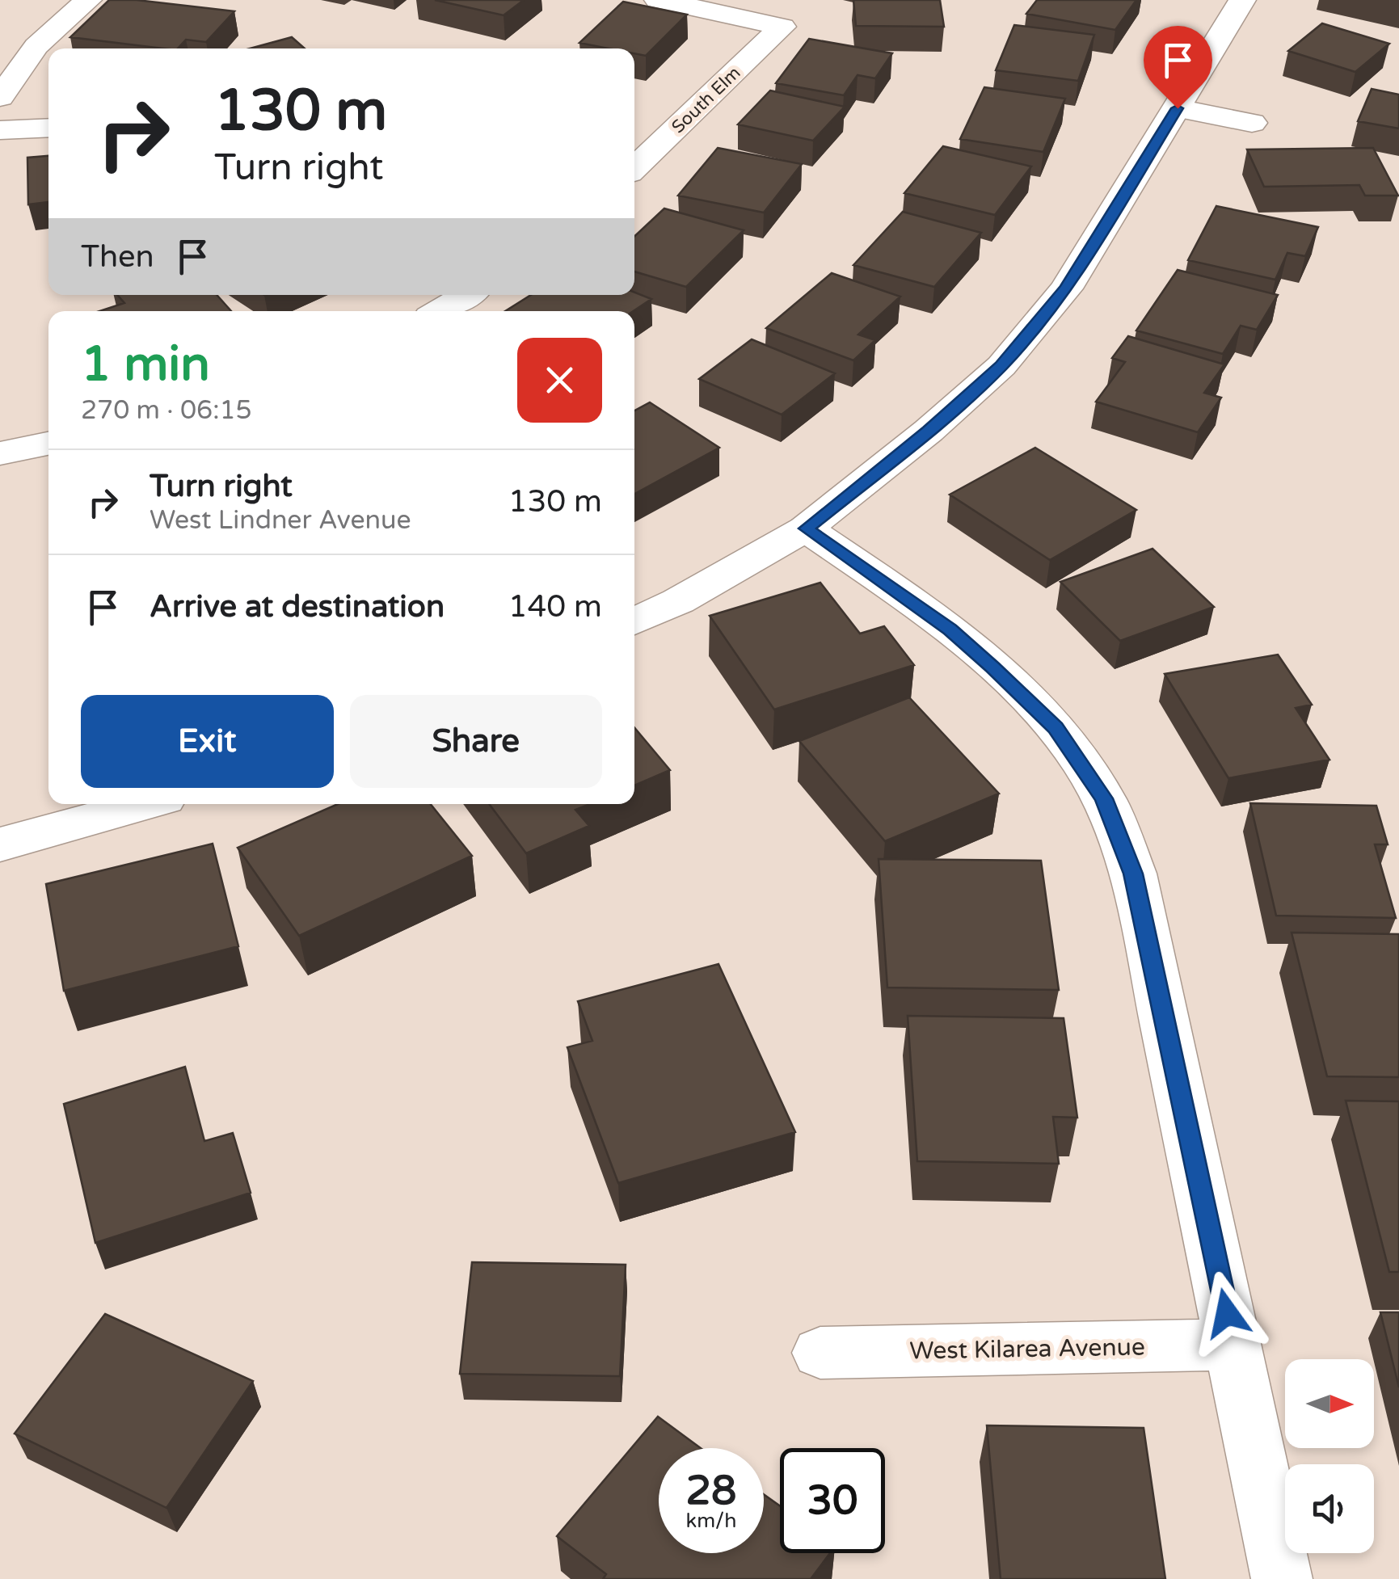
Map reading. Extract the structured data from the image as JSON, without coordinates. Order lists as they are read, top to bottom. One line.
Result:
{"streets":{"street":["South Elm","West Kilarea Avenue"]},"north":"right","page":{"turn":["130 m","Turn right"],"then":"Then","heading":["1 min","270 m · 06:15"],"list":[{"name":"Turn right","note":"West Lindner Avenue","value":"130 m"},{"name":"Arrive at destination","value":"140 m"}],"buttons":["Exit","Share"],"speed":"28 km/h","limit":"30"}}
